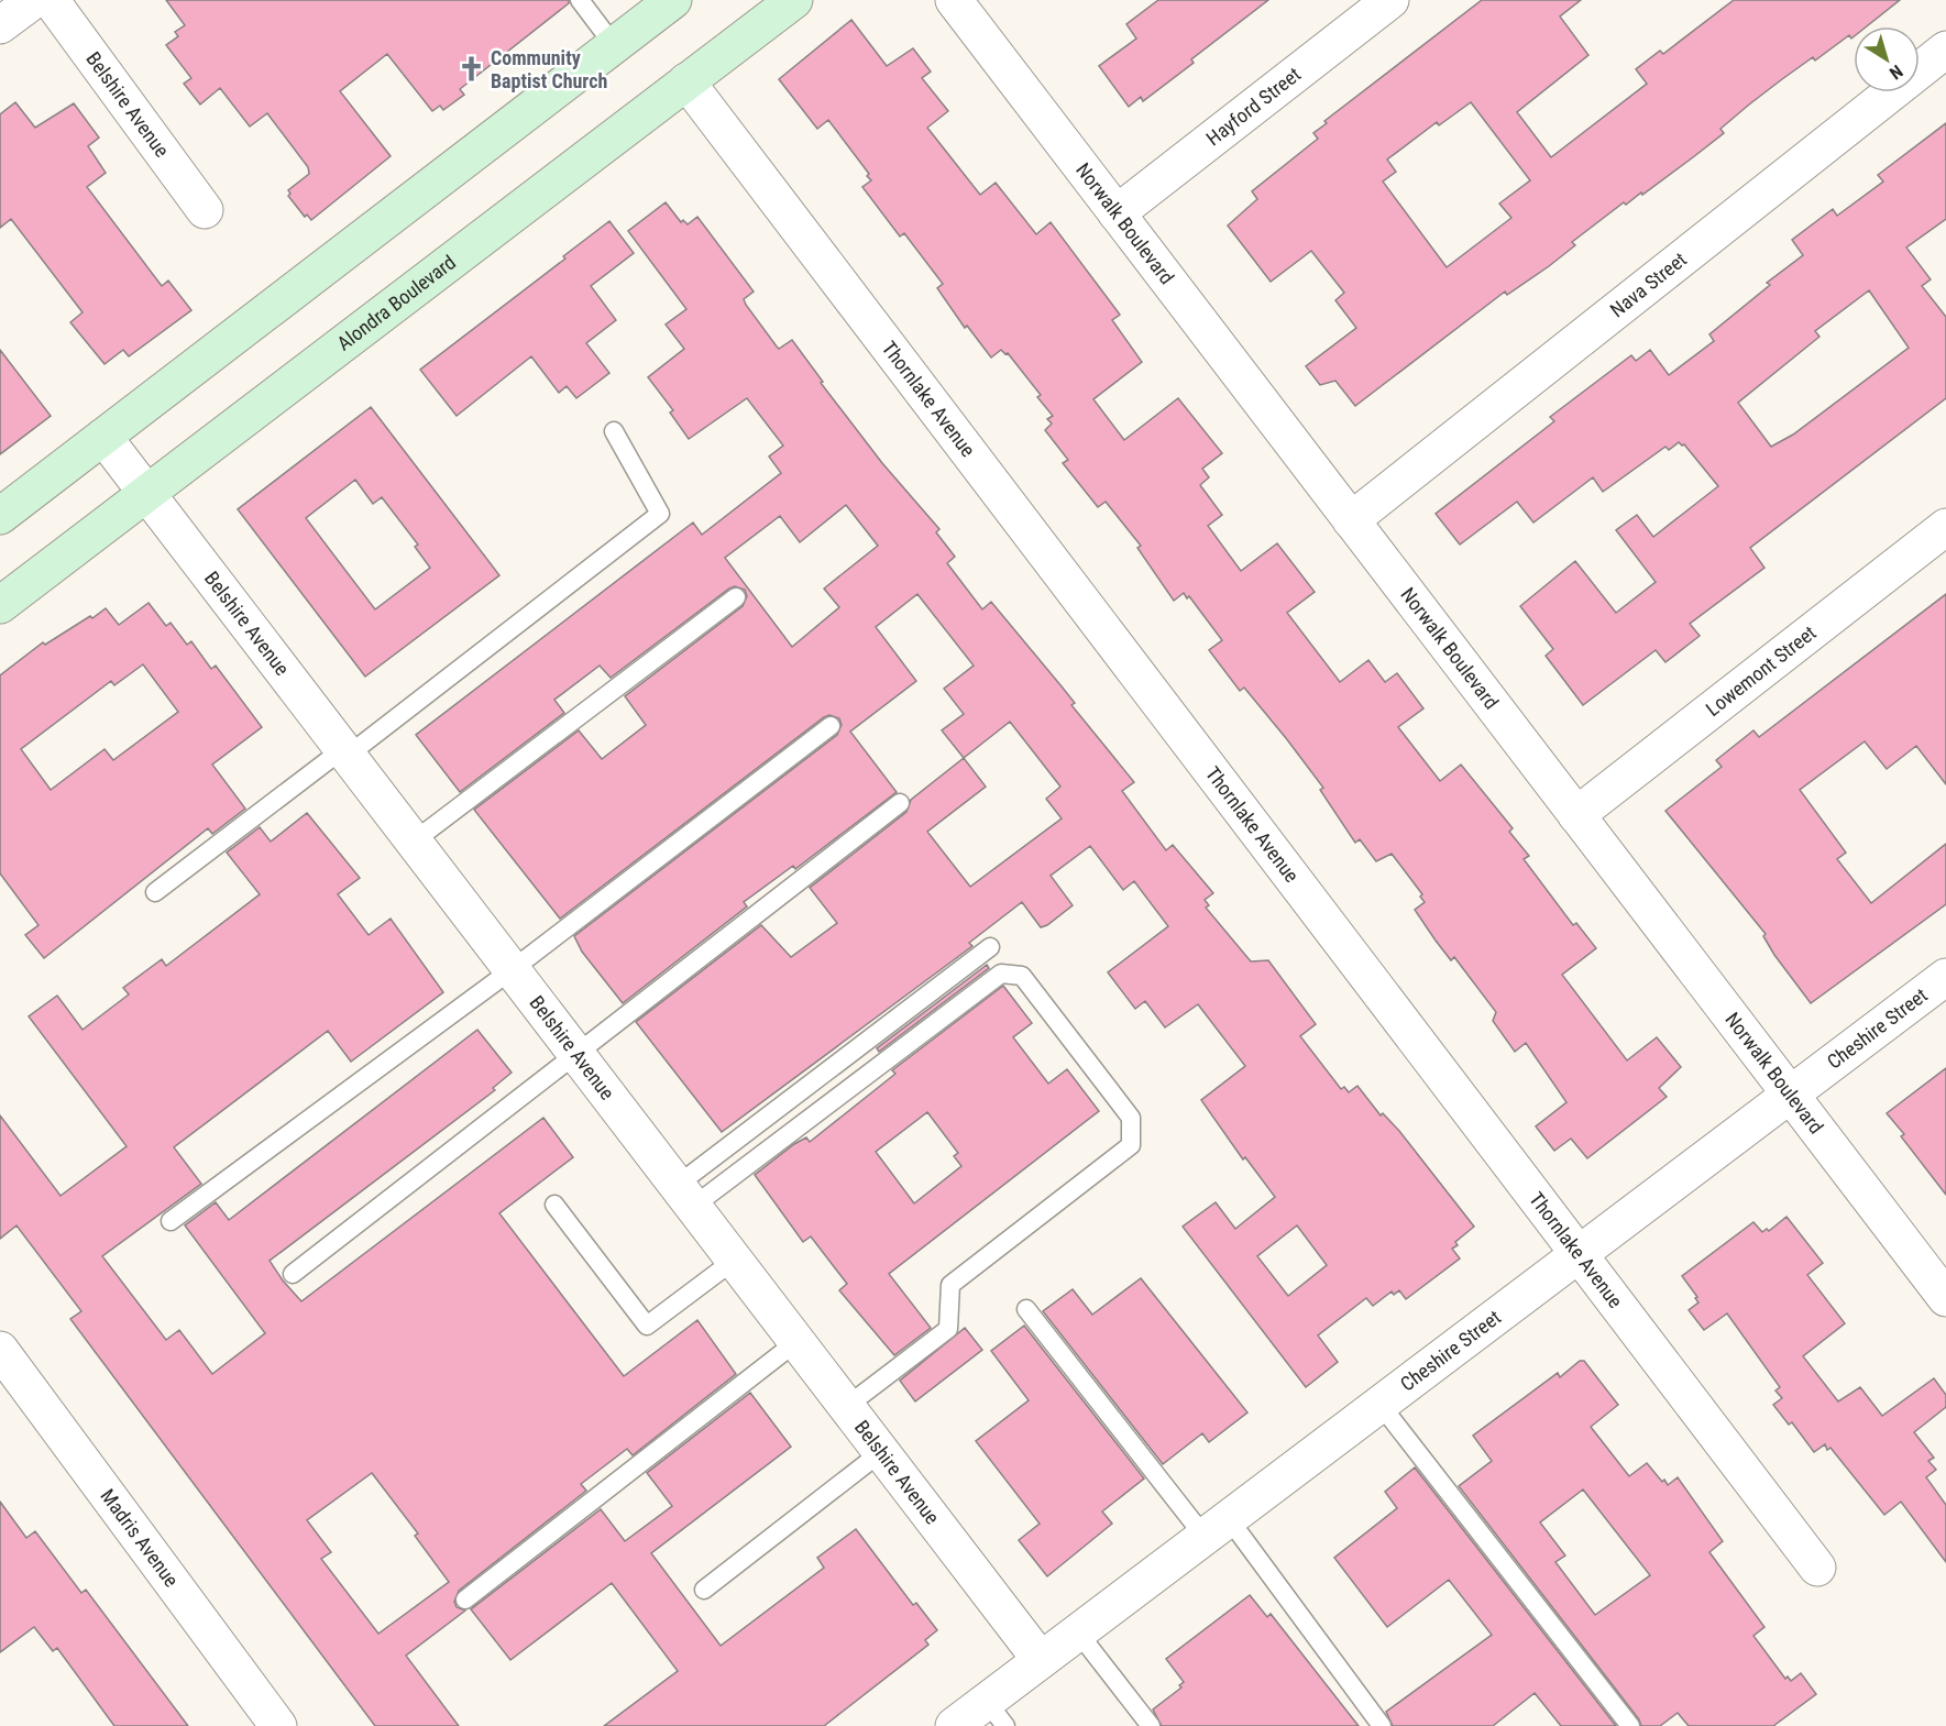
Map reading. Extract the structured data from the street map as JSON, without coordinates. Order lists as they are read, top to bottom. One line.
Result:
{"streets":{"main road":["Alondra Boulevard"],"street":["Belshire Avenue","Hayford Street","Norwalk Boulevard","Nava Street","Thornlake Avenue","Lowemont Street","Cheshire Street","Madris Avenue"]},"crossings":[["Belshire Avenue","Alondra Boulevard"],["Belshire Avenue","Cheshire Street"],["Hayford Street","Norwalk Boulevard"],["Norwalk Boulevard","Nava Street"],["Norwalk Boulevard","Lowemont Street"],["Norwalk Boulevard","Cheshire Street"],["Alondra Boulevard","Thornlake Avenue"],["Thornlake Avenue","Cheshire Street"]],"places":{"church":["Community Baptist Church"]},"north":"bottom right"}
